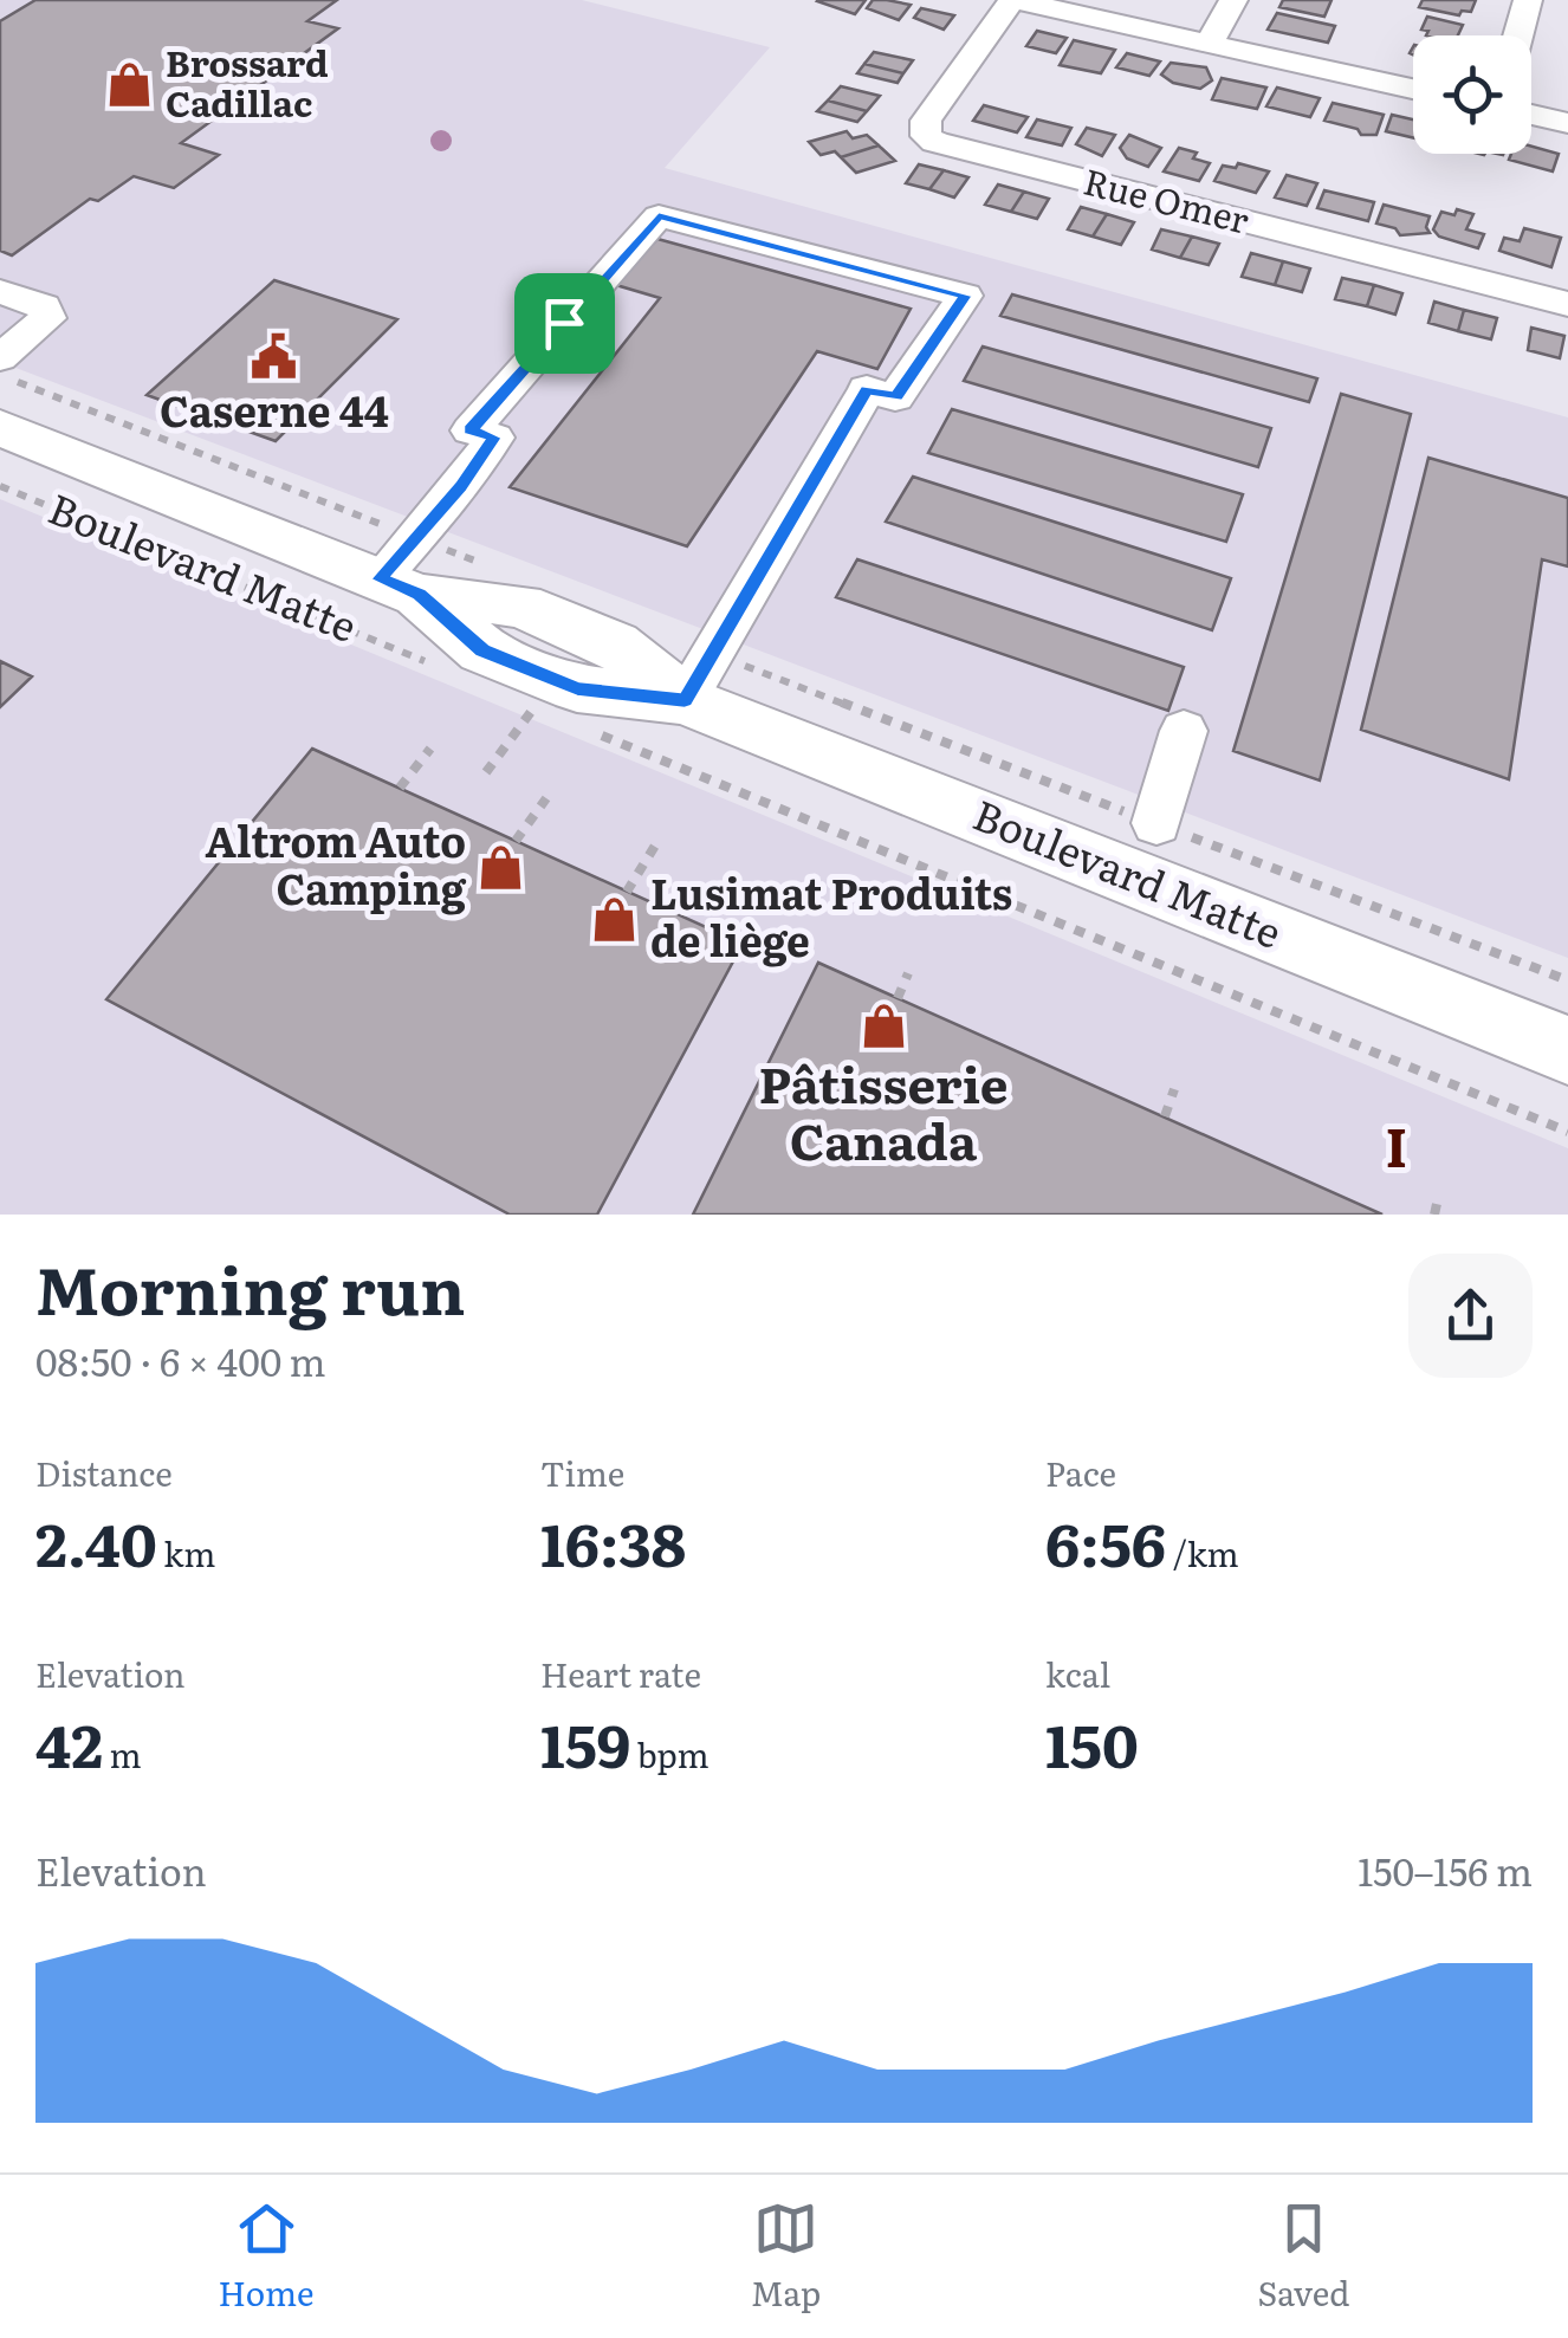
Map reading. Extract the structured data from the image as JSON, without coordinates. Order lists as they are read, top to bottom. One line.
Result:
{"streets":{"main road":["Boulevard Matte"],"street":["Rue Omer"]},"districts":["I"],"places":{"shop":["Brossard Cadillac","Altrom Auto Camping","Lusimat Produits de liège","Pâtisserie Canada"],"public building":["Caserne 44"]},"page":{"heading":["Morning run","08:50 · 6 × 400 m"],"stats":[["Distance","2.40 km"],["Time","16:38"],["Pace","6:56 /km"],["Elevation","42 m"],["Heart rate","159 bpm"],["kcal","150"]],"chart":["Elevation","150–156 m"],"tabs":["Home","Map","Saved"]}}
